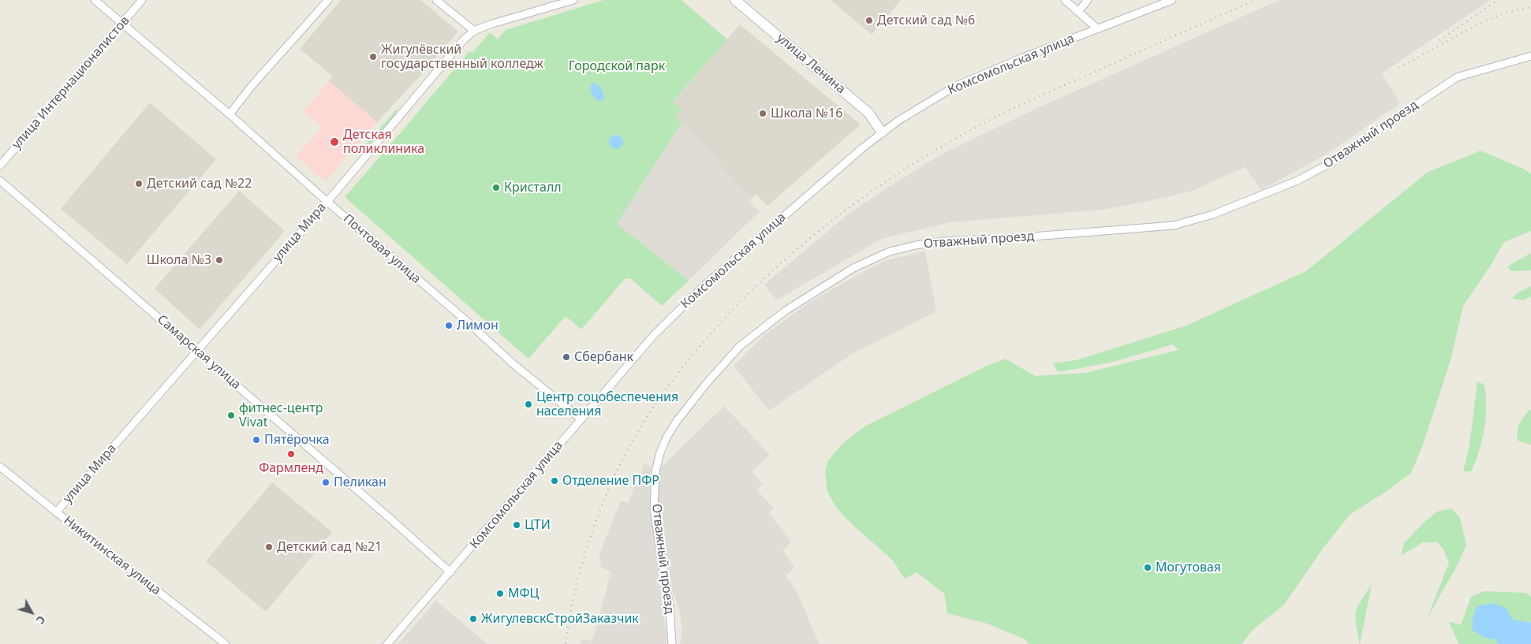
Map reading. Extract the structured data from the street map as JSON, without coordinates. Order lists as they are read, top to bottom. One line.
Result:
{"streets":{"street":["улица Ленина","Комсомольская улица","улица Интернационалистов","Отважный проезд","улица Мира","Почтовая улица","Самарская улица","Никитинская улица"]},"crossings":[["улица Ленина","Комсомольская улица"],["Комсомольская улица","Почтовая улица"],["Комсомольская улица","Самарская улица"],["улица Интернационалистов","Почтовая улица"],["улица Мира","Почтовая улица"],["улица Мира","Самарская улица"],["улица Мира","Никитинская улица"]],"parks":["Городской парк"],"places":["Детский сад №6","Жигулёвский государственный колледж","Школа №16","Детская поликлиника","Детский сад №22","Кристалл","Школа №3","Лимон","Сбербанк","Центр соцобеспечения населения","фитнес-центр Vivat","Пятёрочка","Фармленд","Отделение ПФР","Пеликан","ЦТИ","Детский сад №21","Могутовая","МФЦ","ЖигулевскСтройЗаказчик"],"north":"bottom right"}
